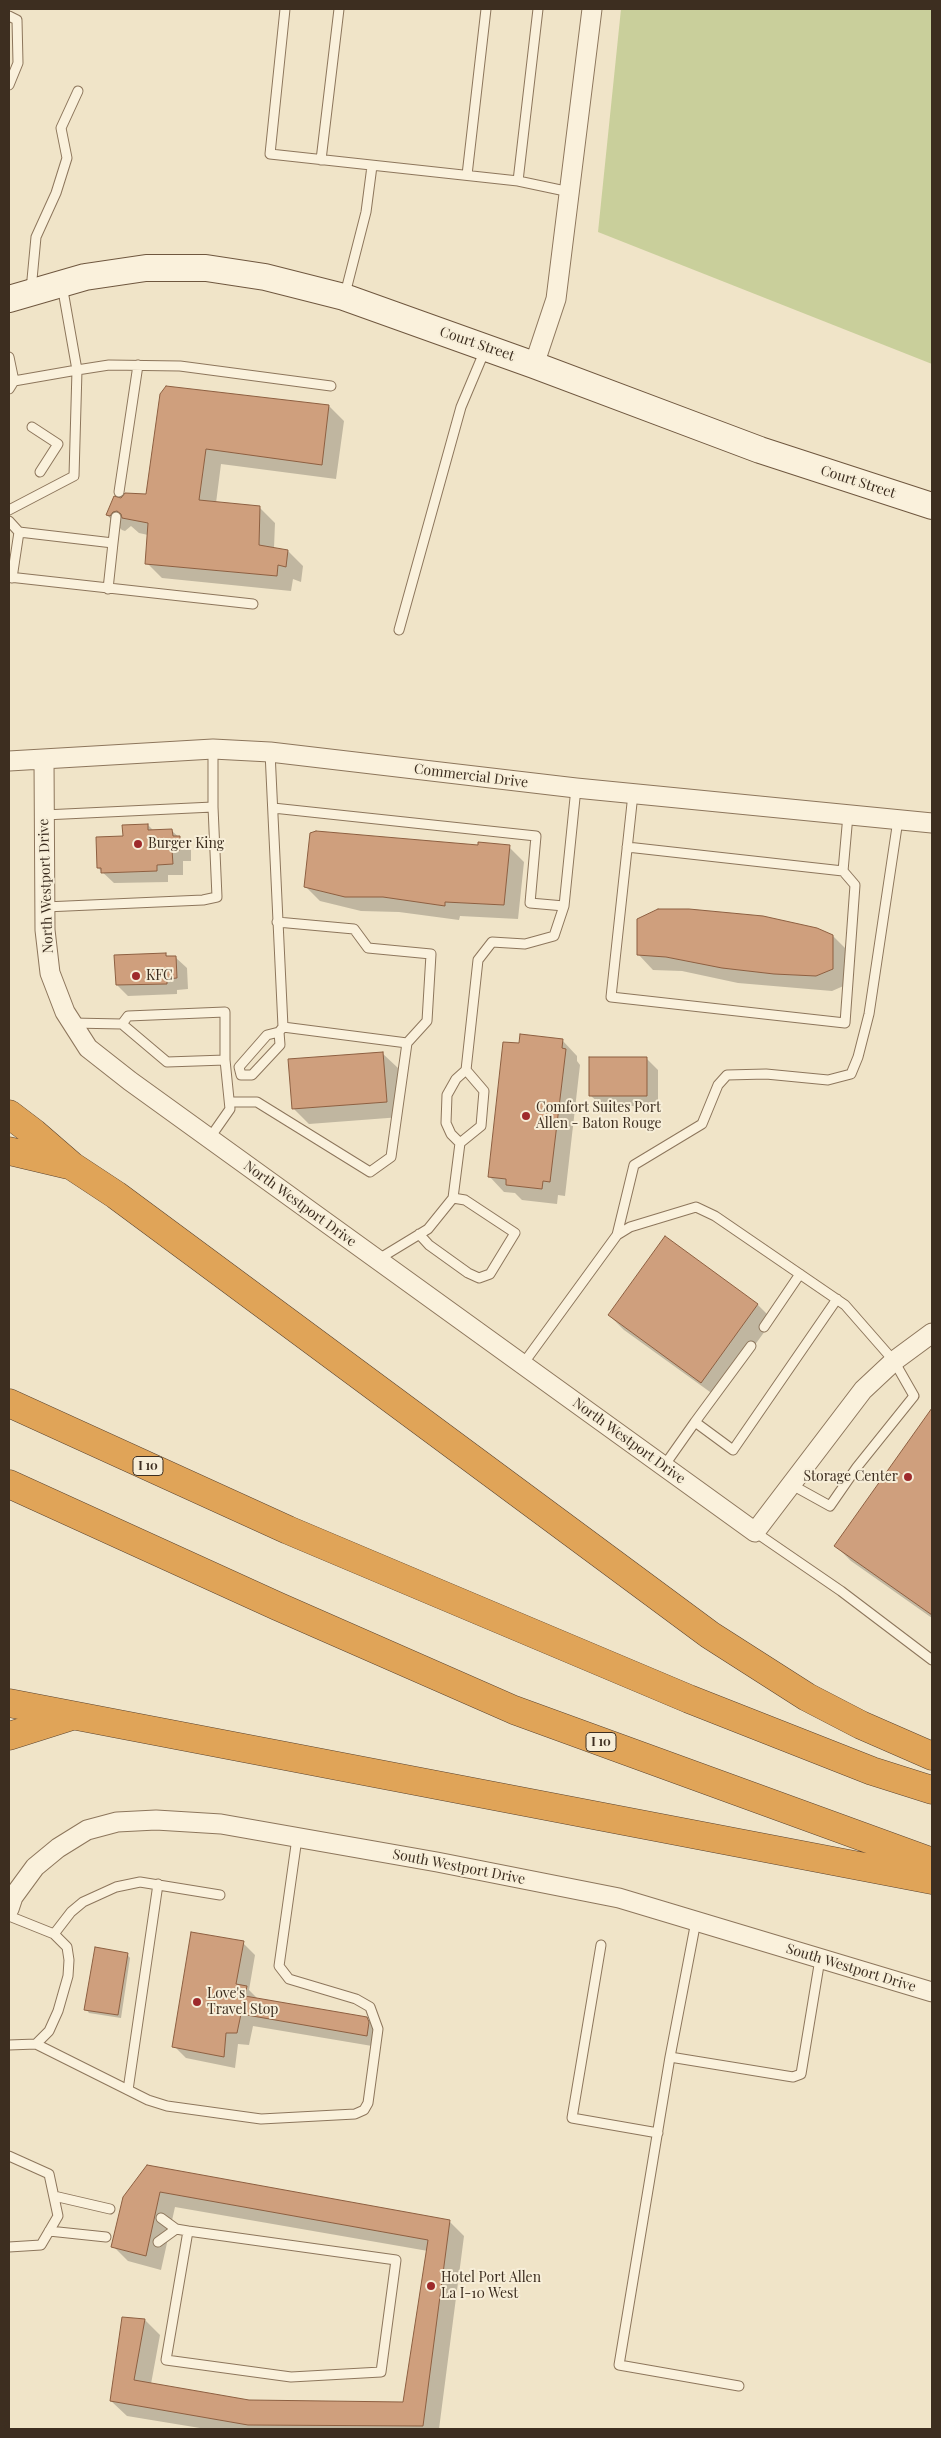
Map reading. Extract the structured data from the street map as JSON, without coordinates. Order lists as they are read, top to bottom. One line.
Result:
{"streets":{"highway":["I 10"],"main road":["Court Street"],"street":["Commercial Drive","North Westport Drive","South Westport Drive"]},"crossings":[["Commercial Drive","North Westport Drive"]],"places":["Burger King","KFC","Comfort Suites Port Allen - Baton Rouge","Storage Center","Love's Travel Stop","Hotel Port Allen La I-10 West"]}
